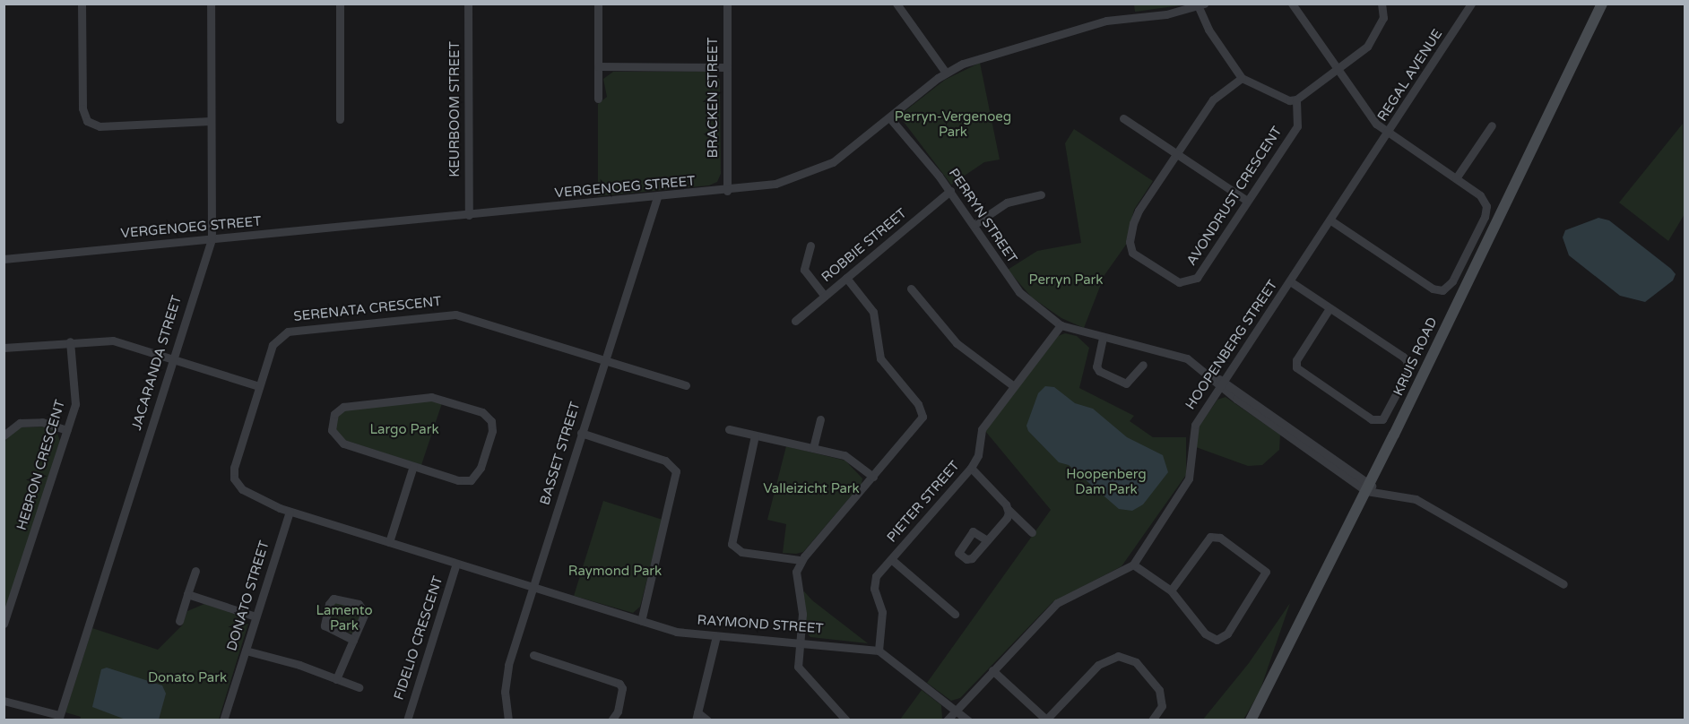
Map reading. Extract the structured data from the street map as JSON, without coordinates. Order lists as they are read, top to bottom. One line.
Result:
{"streets":{"street":["REGAL AVENUE","BRACKEN STREET","KEURBOOM STREET","VERGENOEG STREET","AVONDRUST CRESCENT","PERRYN STREET","ROBBIE STREET","SERENATA CRESCENT","HOOPENBERG STREET","KRUIS ROAD","JACARANDA STREET","BASSET STREET","HEBRON CRESCENT","PIETER STREET","DONATO STREET","RAYMOND STREET","FIDELIO CRESCENT"]},"crossings":[["REGAL AVENUE","HOOPENBERG STREET"],["BRACKEN STREET","VERGENOEG STREET"],["KEURBOOM STREET","VERGENOEG STREET"],["VERGENOEG STREET","PERRYN STREET"],["VERGENOEG STREET","JACARANDA STREET"],["VERGENOEG STREET","BASSET STREET"],["PERRYN STREET","ROBBIE STREET"],["PERRYN STREET","HOOPENBERG STREET"],["PERRYN STREET","KRUIS ROAD"],["PERRYN STREET","PIETER STREET"],["SERENATA CRESCENT","BASSET STREET"],["SERENATA CRESCENT","DONATO STREET"],["SERENATA CRESCENT","RAYMOND STREET"],["SERENATA CRESCENT","FIDELIO CRESCENT"],["BASSET STREET","RAYMOND STREET"],["PIETER STREET","RAYMOND STREET"]],"parks":["Perryn-Vergenoeg Park","Perryn Park","Largo Park","Hoopenberg Dam Park","Valleizicht Park","Raymond Park","Lamento Park","Donato Park"]}
